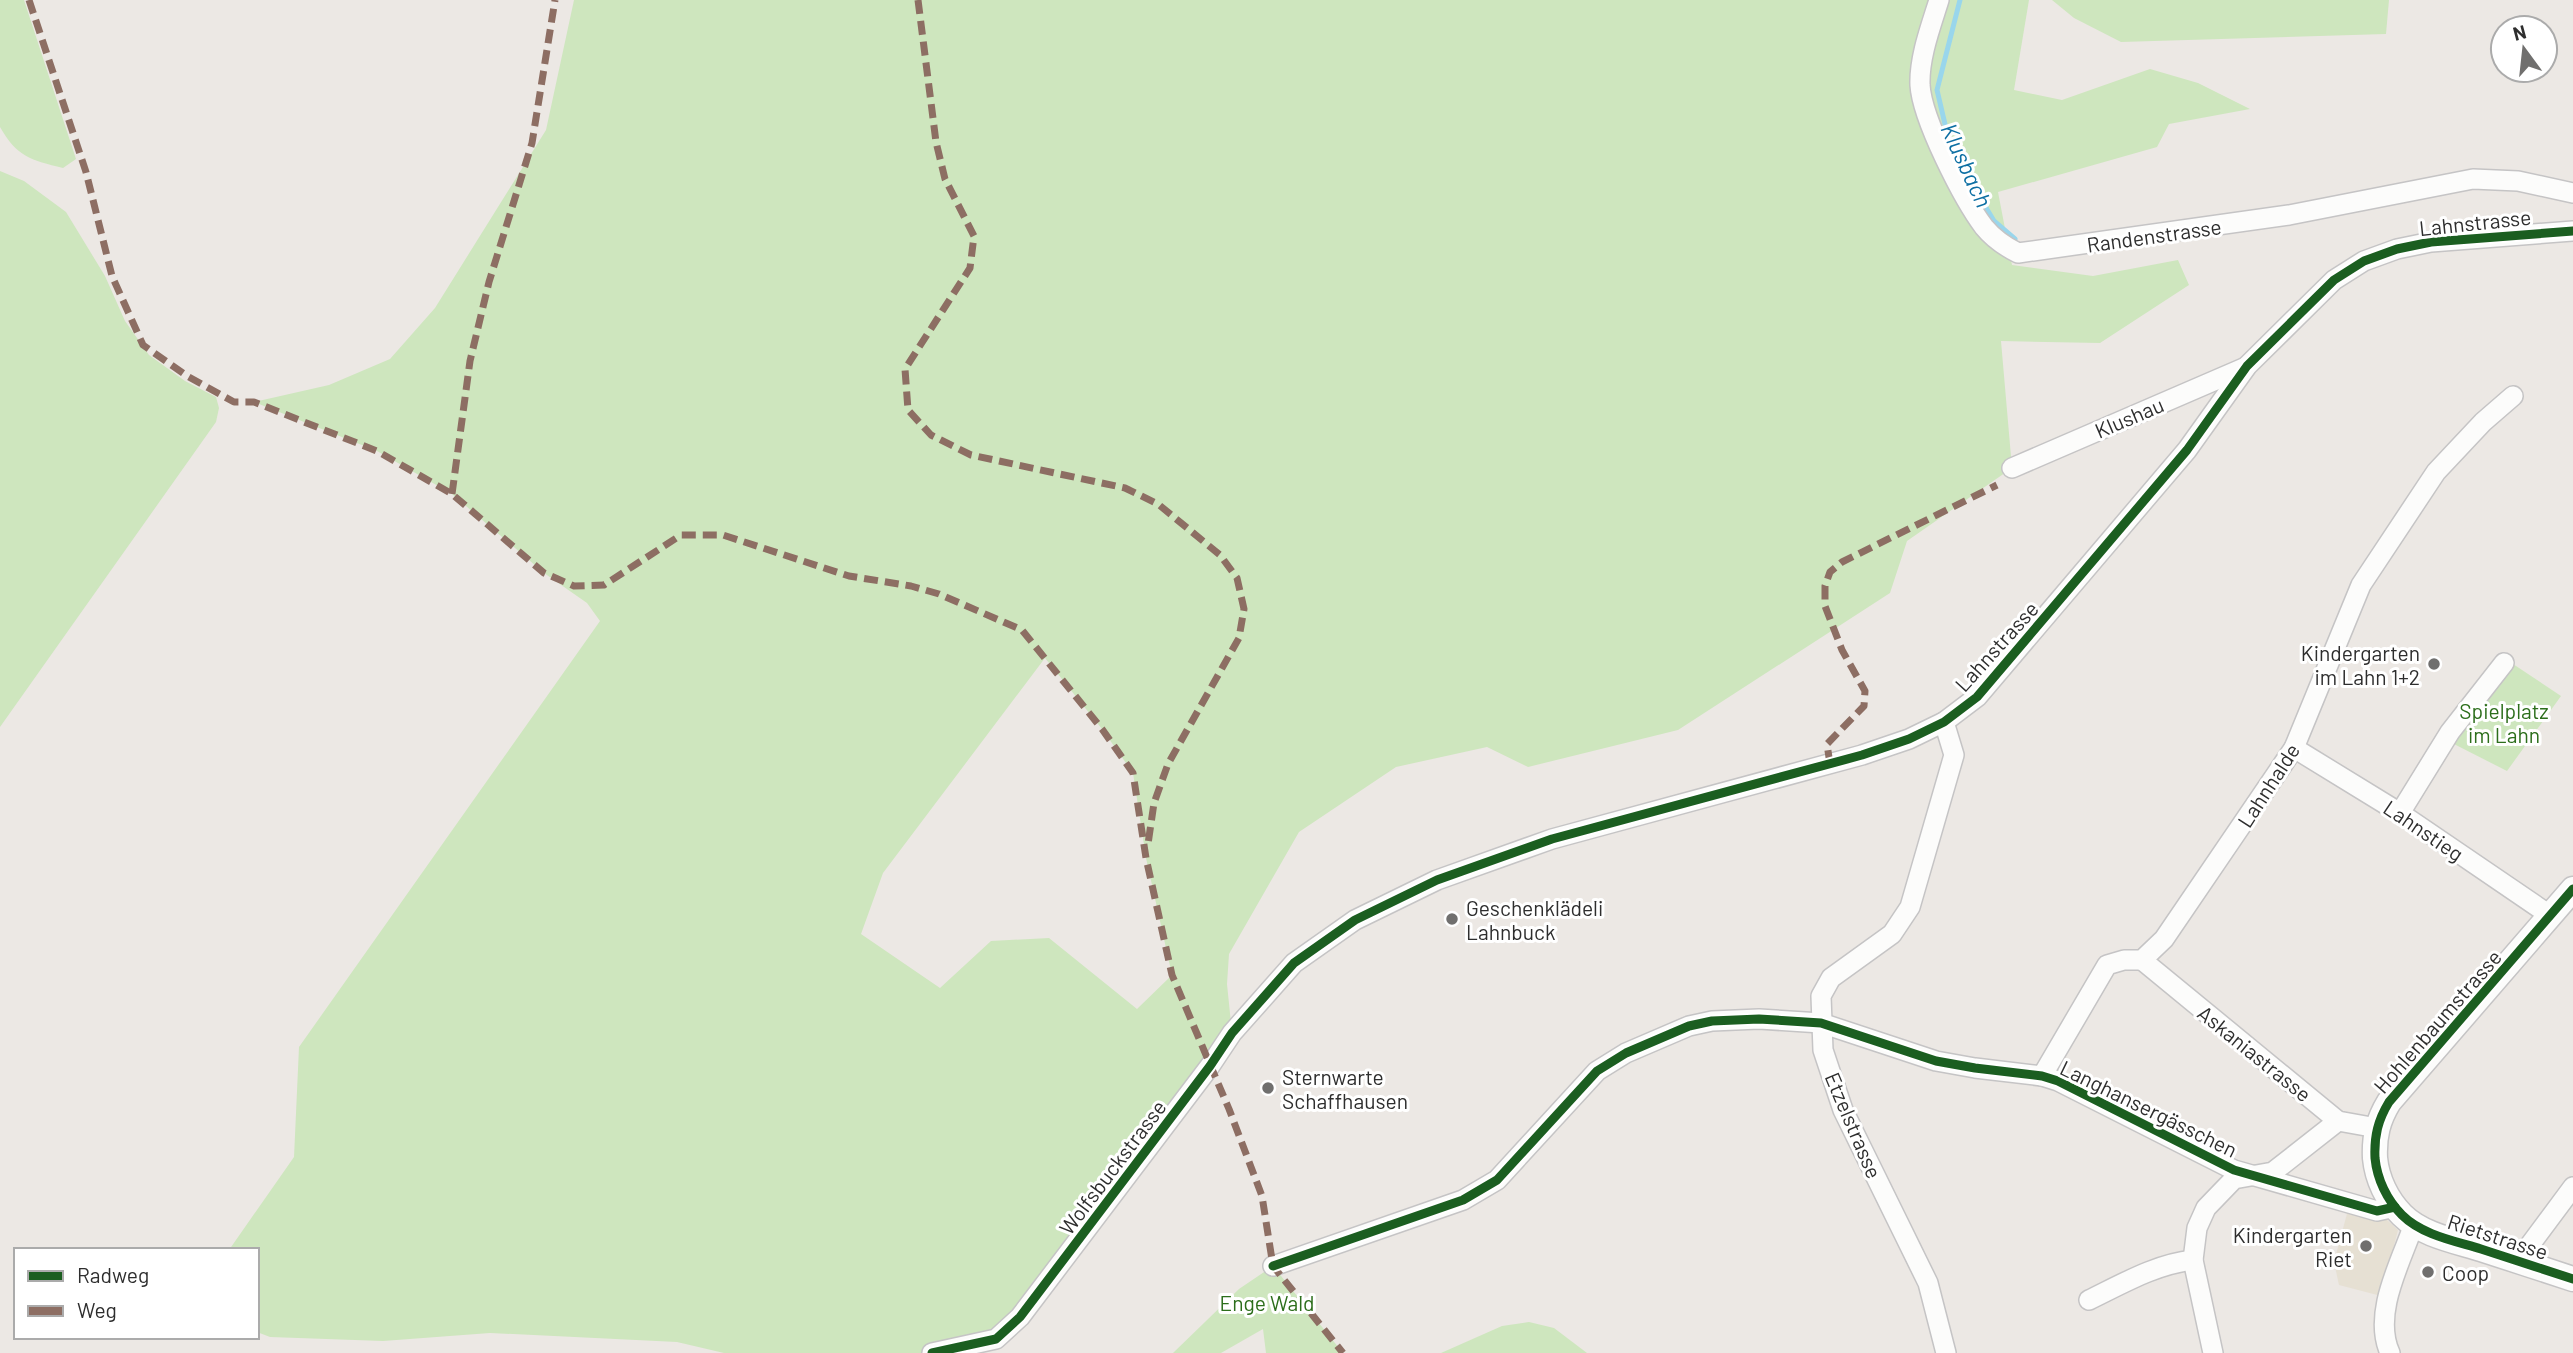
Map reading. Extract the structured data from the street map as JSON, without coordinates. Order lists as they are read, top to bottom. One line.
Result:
{"streets":{"street":["Lahnstrasse","Randenstrasse","Klushau","Lahnhalde","Lahnstieg","Hohlenbaumstrasse","Askaniastrasse","Langhansergässchen","Etzelstrasse","Wolfsbuckstrasse","Rietstrasse"]},"crossings":[["Lahnstrasse","Klushau"],["Lahnstrasse","Etzelstrasse"],["Lahnstrasse","Wolfsbuckstrasse"],["Lahnhalde","Lahnstieg"],["Lahnhalde","Askaniastrasse"],["Lahnstieg","Hohlenbaumstrasse"],["Hohlenbaumstrasse","Askaniastrasse"],["Hohlenbaumstrasse","Rietstrasse"],["Langhansergässchen","Etzelstrasse"]],"water":["Klusbach"],"parks":["Spielplatz im Lahn","Enge Wald"],"places":["Kindergarten im Lahn 1+2","Geschenklädeli Lahnbuck","Sternwarte Schaffhausen","Kindergarten Riet","Coop"],"legend":["Radweg","Weg"],"north":"top"}
